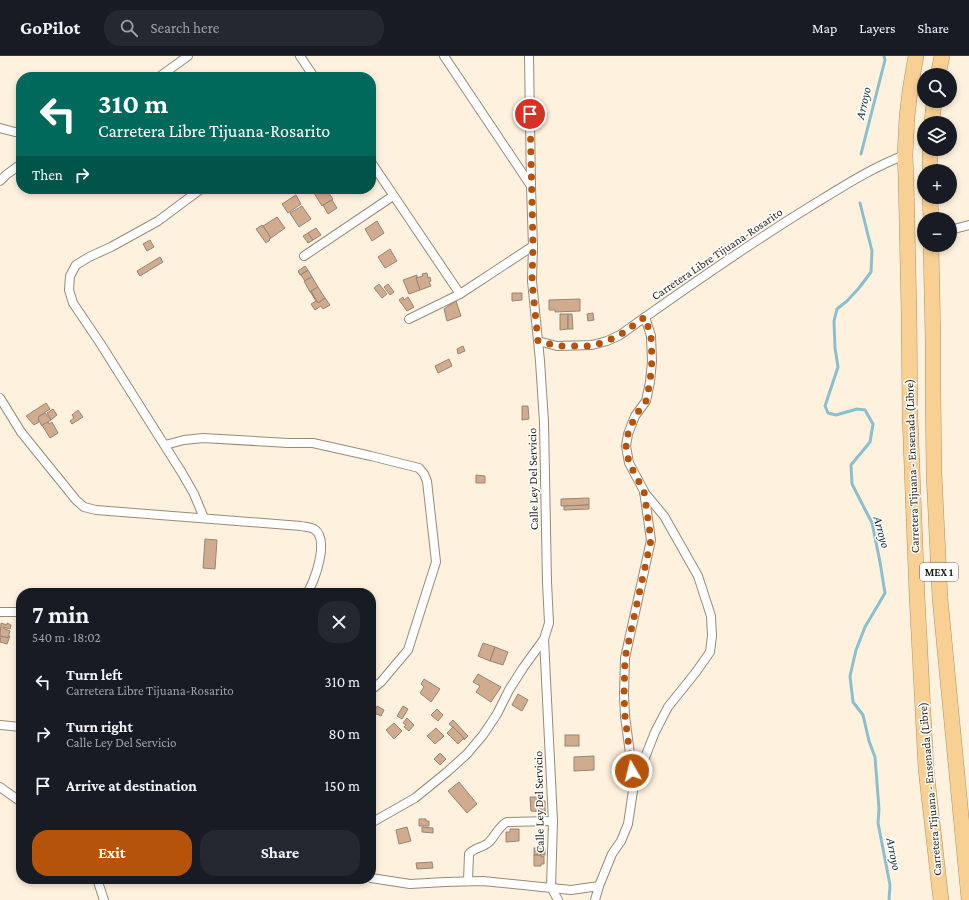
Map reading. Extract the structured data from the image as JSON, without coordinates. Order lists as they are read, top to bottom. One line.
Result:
{"streets":{"highway":["Carretera Tijuana - Ensenada (Libre)","MEX 1"],"street":["Carretera Libre Tijuana-Rosarito","Calle Ley Del Servicio"]},"crossings":[["Carretera Libre Tijuana-Rosarito","Carretera Tijuana - Ensenada (Libre)"],["Carretera Libre Tijuana-Rosarito","Calle Ley Del Servicio"]],"water":["Arroyo"],"page":{"header":"GoPilot","search":"Search here","nav":["Map","Layers","Share"],"map_buttons":["+","−"],"turn":["310 m","Carretera Libre Tijuana-Rosarito"],"then":"Then","heading":["7 min","540 m · 18:02"],"list":[{"name":"Turn left","note":"Carretera Libre Tijuana-Rosarito","value":"310 m"},{"name":"Turn right","note":"Calle Ley Del Servicio","value":"80 m"},{"name":"Arrive at destination","value":"150 m"}],"buttons":["Exit","Share"]}}
